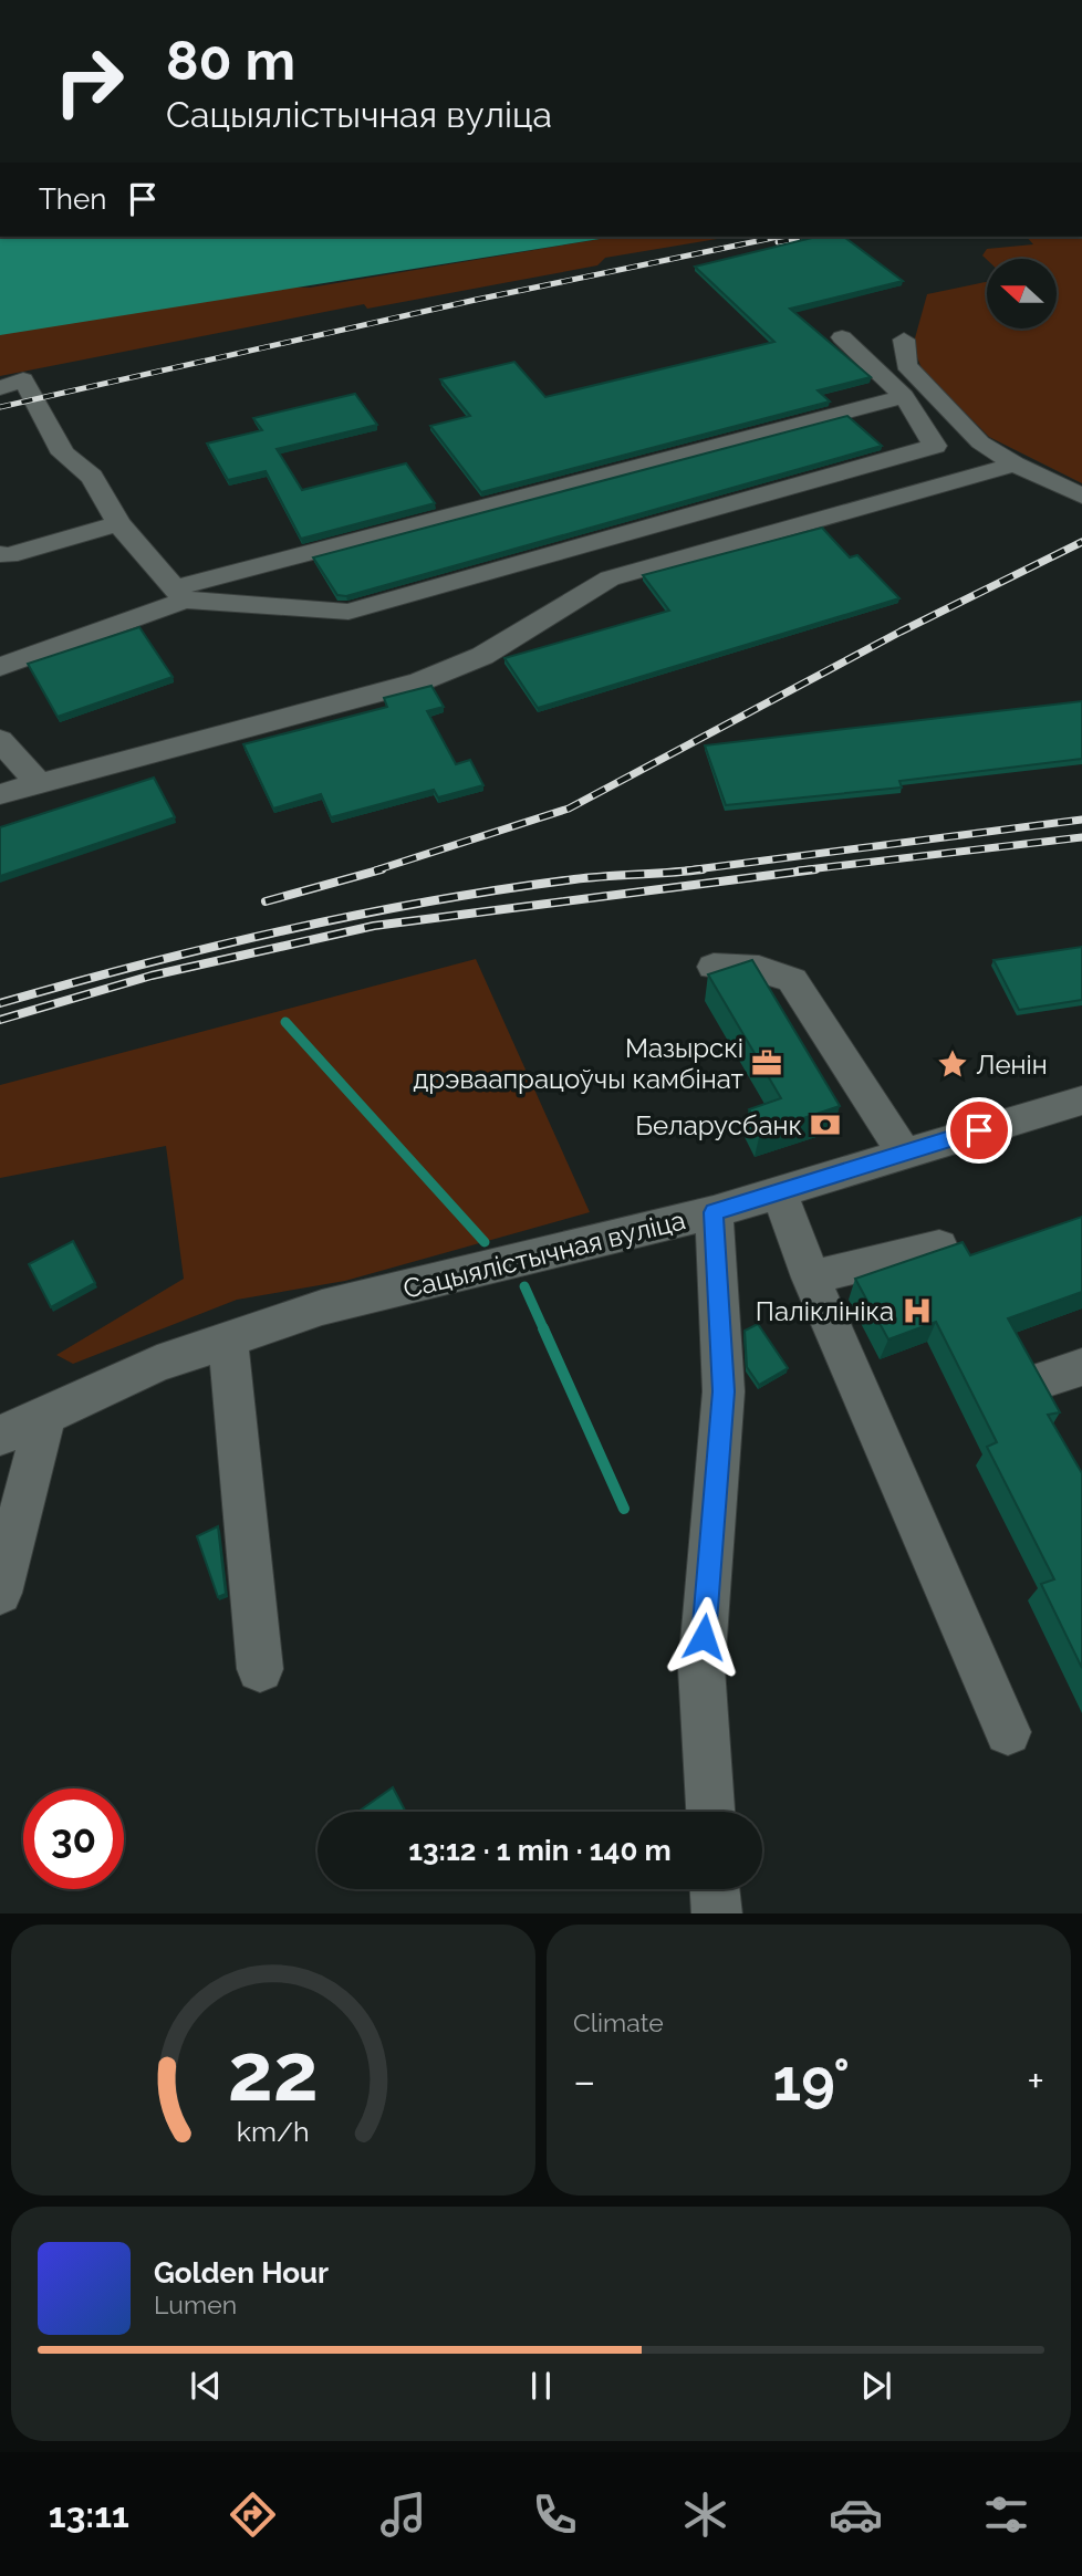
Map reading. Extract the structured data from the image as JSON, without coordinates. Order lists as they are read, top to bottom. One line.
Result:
{"streets":{"street":["Сацыялістычная вуліца"]},"places":{"office":["Мазырскі дрэваапрацоўчы камбінат"],"place":["Ленін"],"bank":["Беларусбанк"],"hospital":["Паліклініка"]},"north":"left","page":{"turn":["80 m","Сацыялістычная вуліца"],"then":"Then","limit":"30","trip":"13:12 · 1 min · 140 m","tile":"Climate","heat":["−","19°","+"],"song":["Golden Hour","Lumen"],"tabs":"13:11","gauge":["22","km/h"]}}
